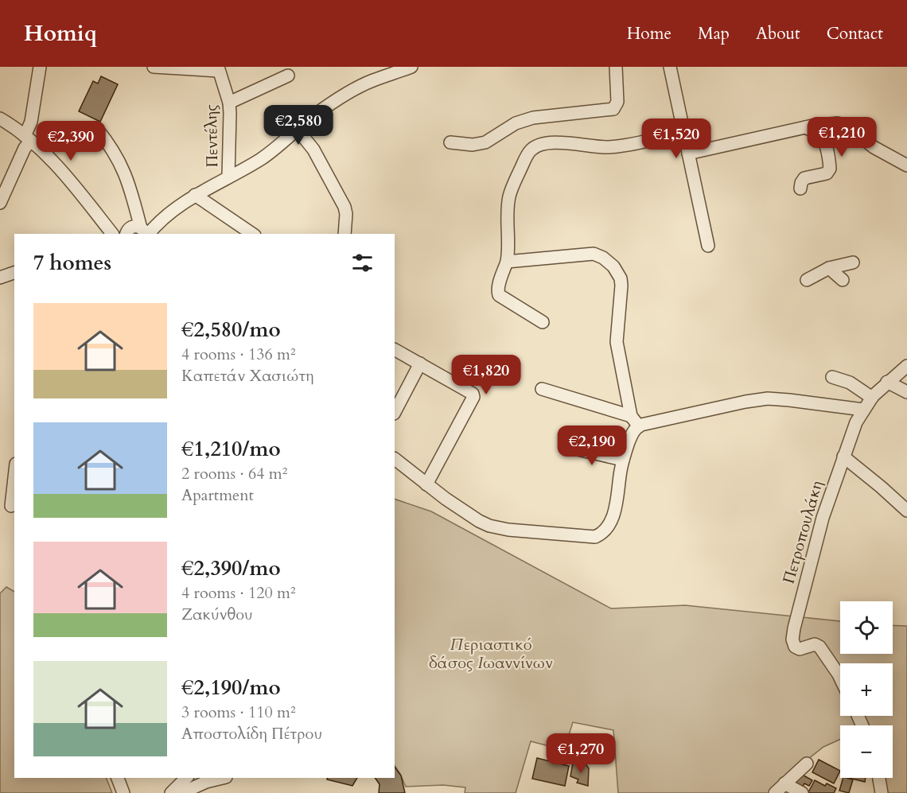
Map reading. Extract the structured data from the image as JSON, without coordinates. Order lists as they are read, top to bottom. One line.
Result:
{"streets":{"street":["Πεντέλης","Πετροπουλάκη"]},"parks":["Περιαστικό δάσος Ιωαννίνων"],"page":{"header":"Homiq","nav":["Home","Map","About","Contact"],"price":["€2,580","€1,210","€1,520","€2,390","€1,820","€2,190","€1,270"],"heading":"7 homes","list":[{"name":"€2,580/mo","note":"4 rooms · 136 m² · Καπετάν Χασιώτη"},{"name":"€1,210/mo","note":"2 rooms · 64 m² · Apartment"},{"name":"€2,390/mo","note":"4 rooms · 120 m² · Ζακύνθου"},{"name":"€2,190/mo","note":"3 rooms · 110 m² · Αποστολίδη Πέτρου"}],"map_buttons":["+","−"]}}
